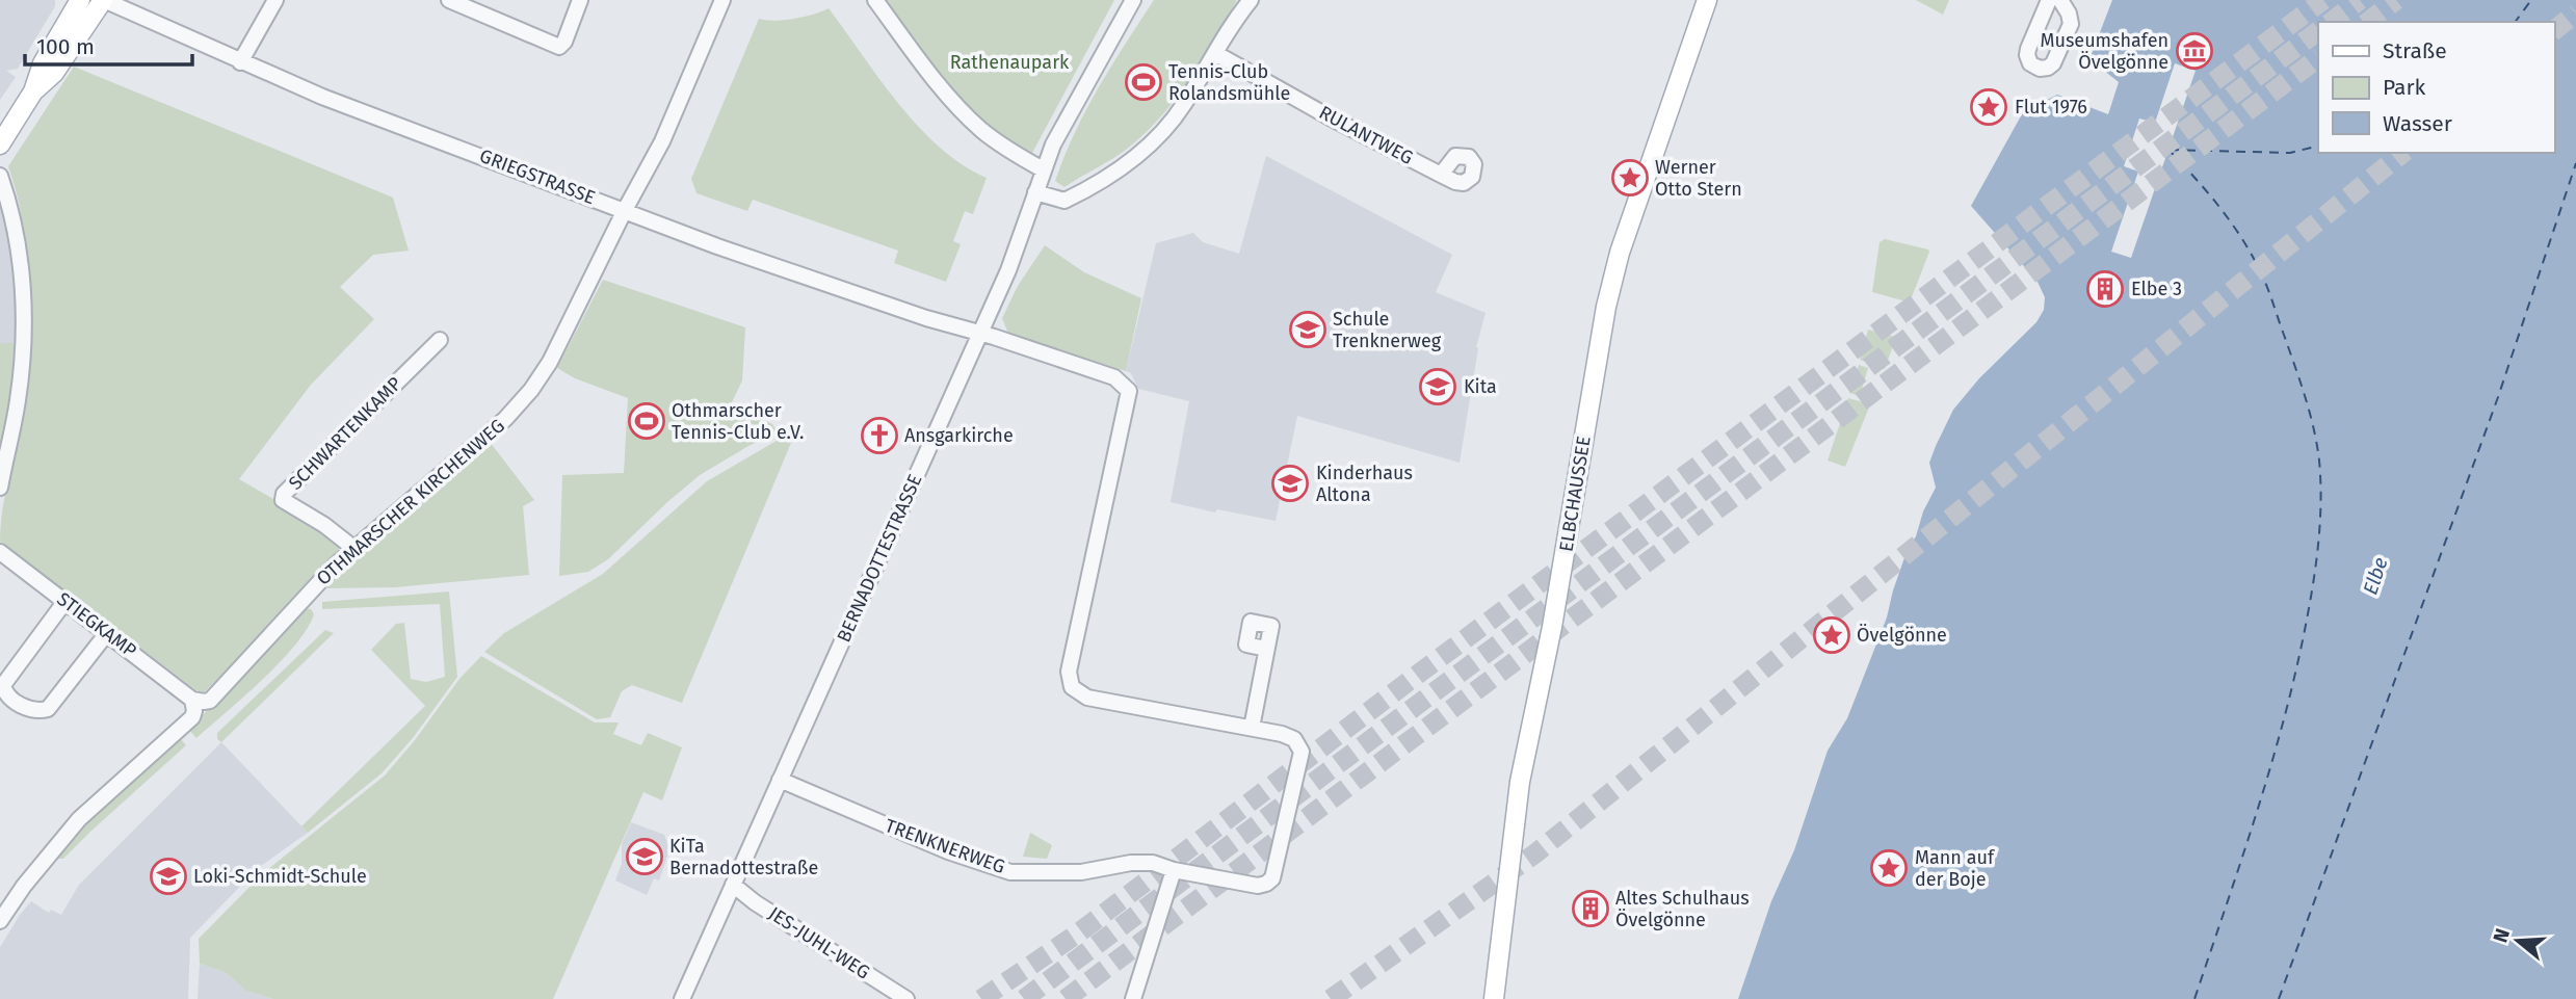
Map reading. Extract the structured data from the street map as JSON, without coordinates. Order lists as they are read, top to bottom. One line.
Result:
{"streets":{"main road":["ELBCHAUSSEE"],"street":["RULANTWEG","GRIEGSTRASSE","SCHWARTENKAMP","OTHMARSCHER KIRCHENWEG","BERNADOTTESTRASSE","STIEGKAMP","TRENKNERWEG","JES-JUHL-WEG"]},"crossings":[["GRIEGSTRASSE","OTHMARSCHER KIRCHENWEG"],["GRIEGSTRASSE","BERNADOTTESTRASSE"],["GRIEGSTRASSE","TRENKNERWEG"],["SCHWARTENKAMP","OTHMARSCHER KIRCHENWEG"],["OTHMARSCHER KIRCHENWEG","STIEGKAMP"],["BERNADOTTESTRASSE","TRENKNERWEG"],["BERNADOTTESTRASSE","JES-JUHL-WEG"]],"water":["Elbe"],"parks":["Rathenaupark"],"places":{"museum":["Museumshafen Övelgönne"],"sports":["Tennis-Club Rolandsmühle","Othmarscher Tennis-Club e.V."],"place":["Flut 1976","Werner Otto Stern","Övelgönne","Mann auf der Boje"],"building":["Elbe 3","Altes Schulhaus Övelgönne"],"school or university":["Schule Trenknerweg","Kita","Kinderhaus Altona","KiTa Bernadottestraße","Loki-Schmidt-Schule"],"church":["Ansgarkirche"]},"legend":["Straße","Park","Wasser"],"scale_bar":"100 m","north":"left"}
